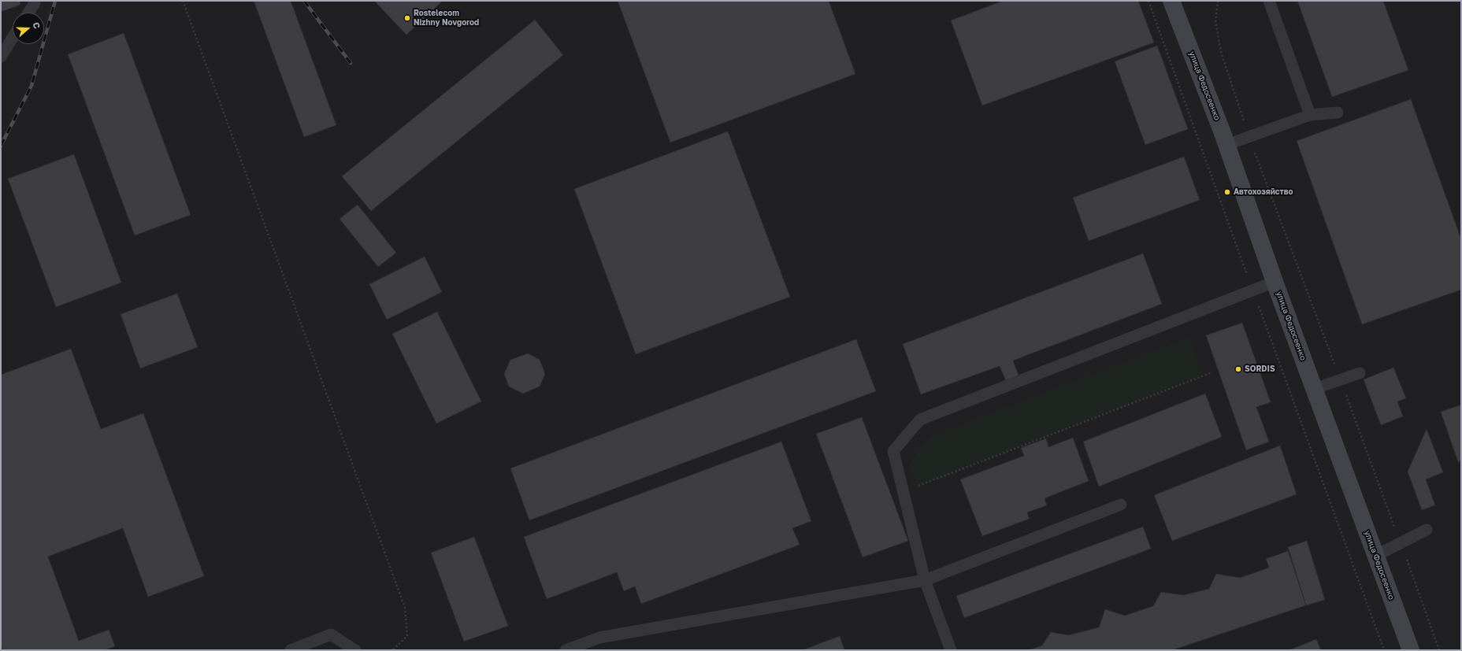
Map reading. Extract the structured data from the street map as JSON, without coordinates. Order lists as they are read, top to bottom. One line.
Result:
{"streets":{"main road":["улица Федосеенко"]},"places":["Rostelecom Nizhny Novgorod","Автохозяйство","SORDIS"],"north":"right"}
